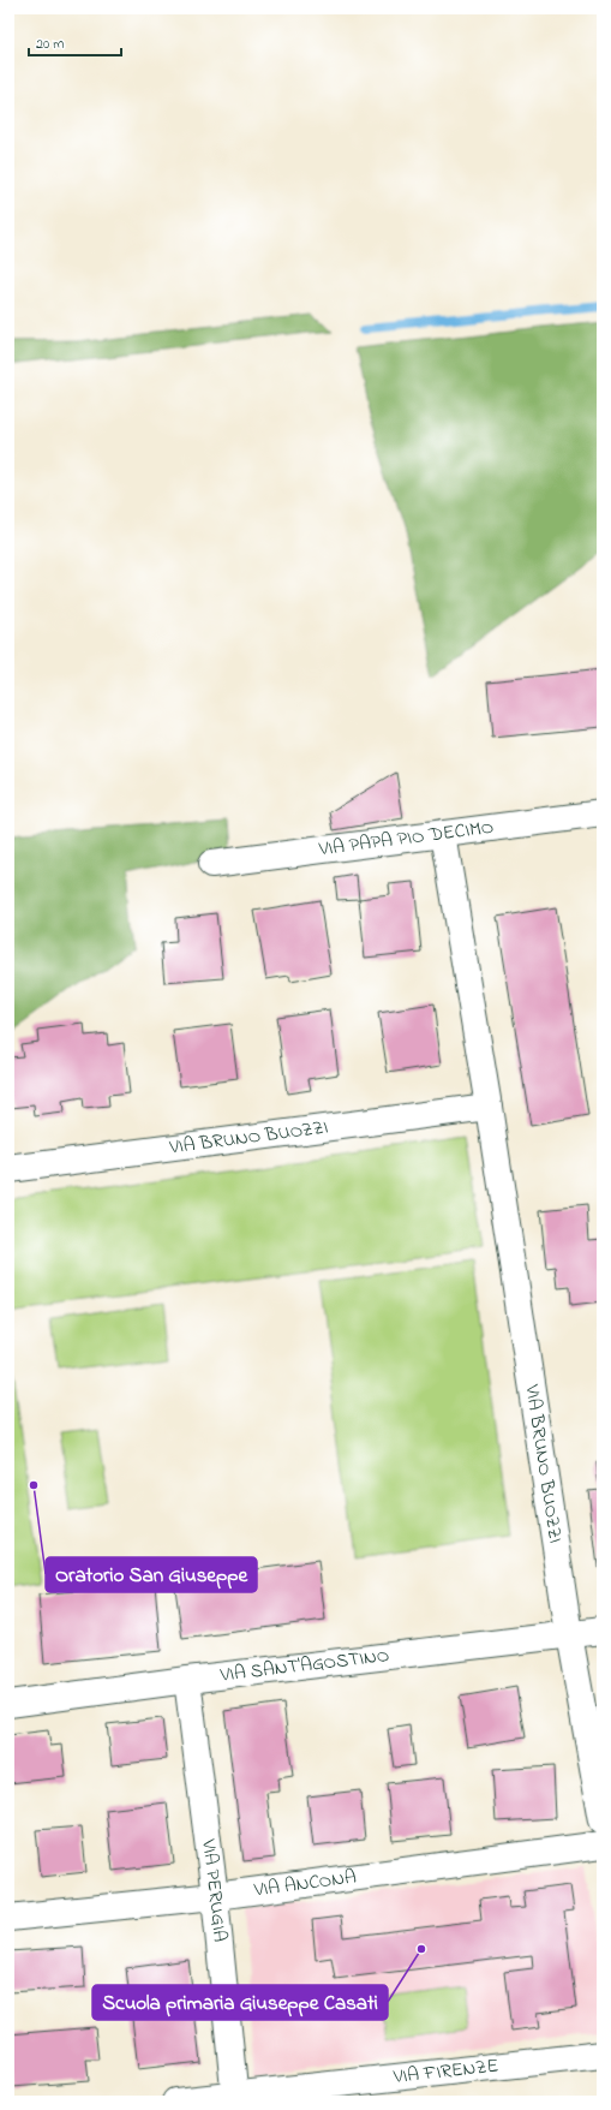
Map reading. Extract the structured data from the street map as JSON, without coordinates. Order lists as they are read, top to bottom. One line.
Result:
{"streets":{"street":["VIA PAPA PIO DECIMO","VIA BRUNO BUOZZI","VIA SANT'AGOSTINO","VIA ANCONA","VIA PERUGIA","VIA FIRENZE"]},"crossings":[["VIA PAPA PIO DECIMO","VIA BRUNO BUOZZI"],["VIA BRUNO BUOZZI","VIA SANT'AGOSTINO"],["VIA SANT'AGOSTINO","VIA PERUGIA"],["VIA ANCONA","VIA PERUGIA"],["VIA PERUGIA","VIA FIRENZE"]],"places":["Oratorio San Giuseppe","Scuola primaria Giuseppe Casati"],"scale_bar":"20 m"}
